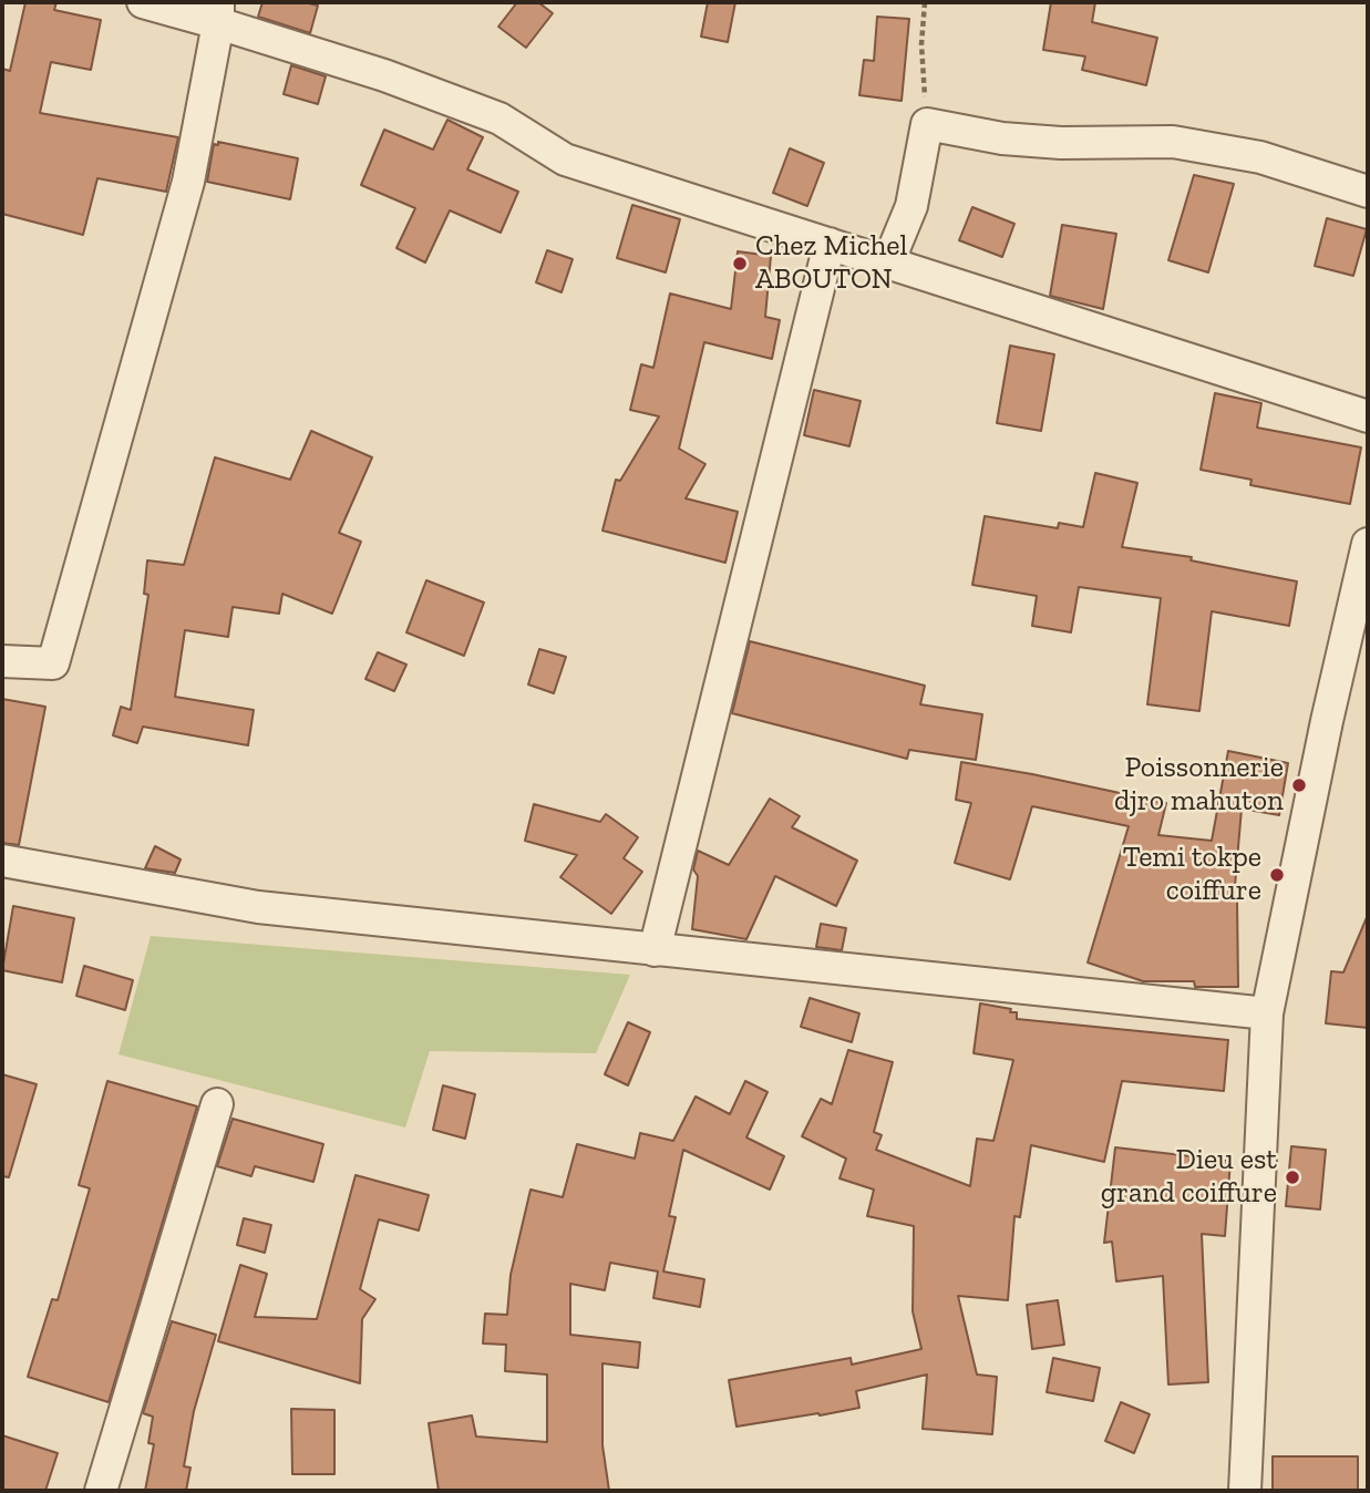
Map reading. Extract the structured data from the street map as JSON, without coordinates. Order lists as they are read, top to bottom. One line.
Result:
{"places":["Chez Michel ABOUTON","Poissonnerie djro mahuton","Temi tokpe coiffure","Dieu est grand coiffure"]}
